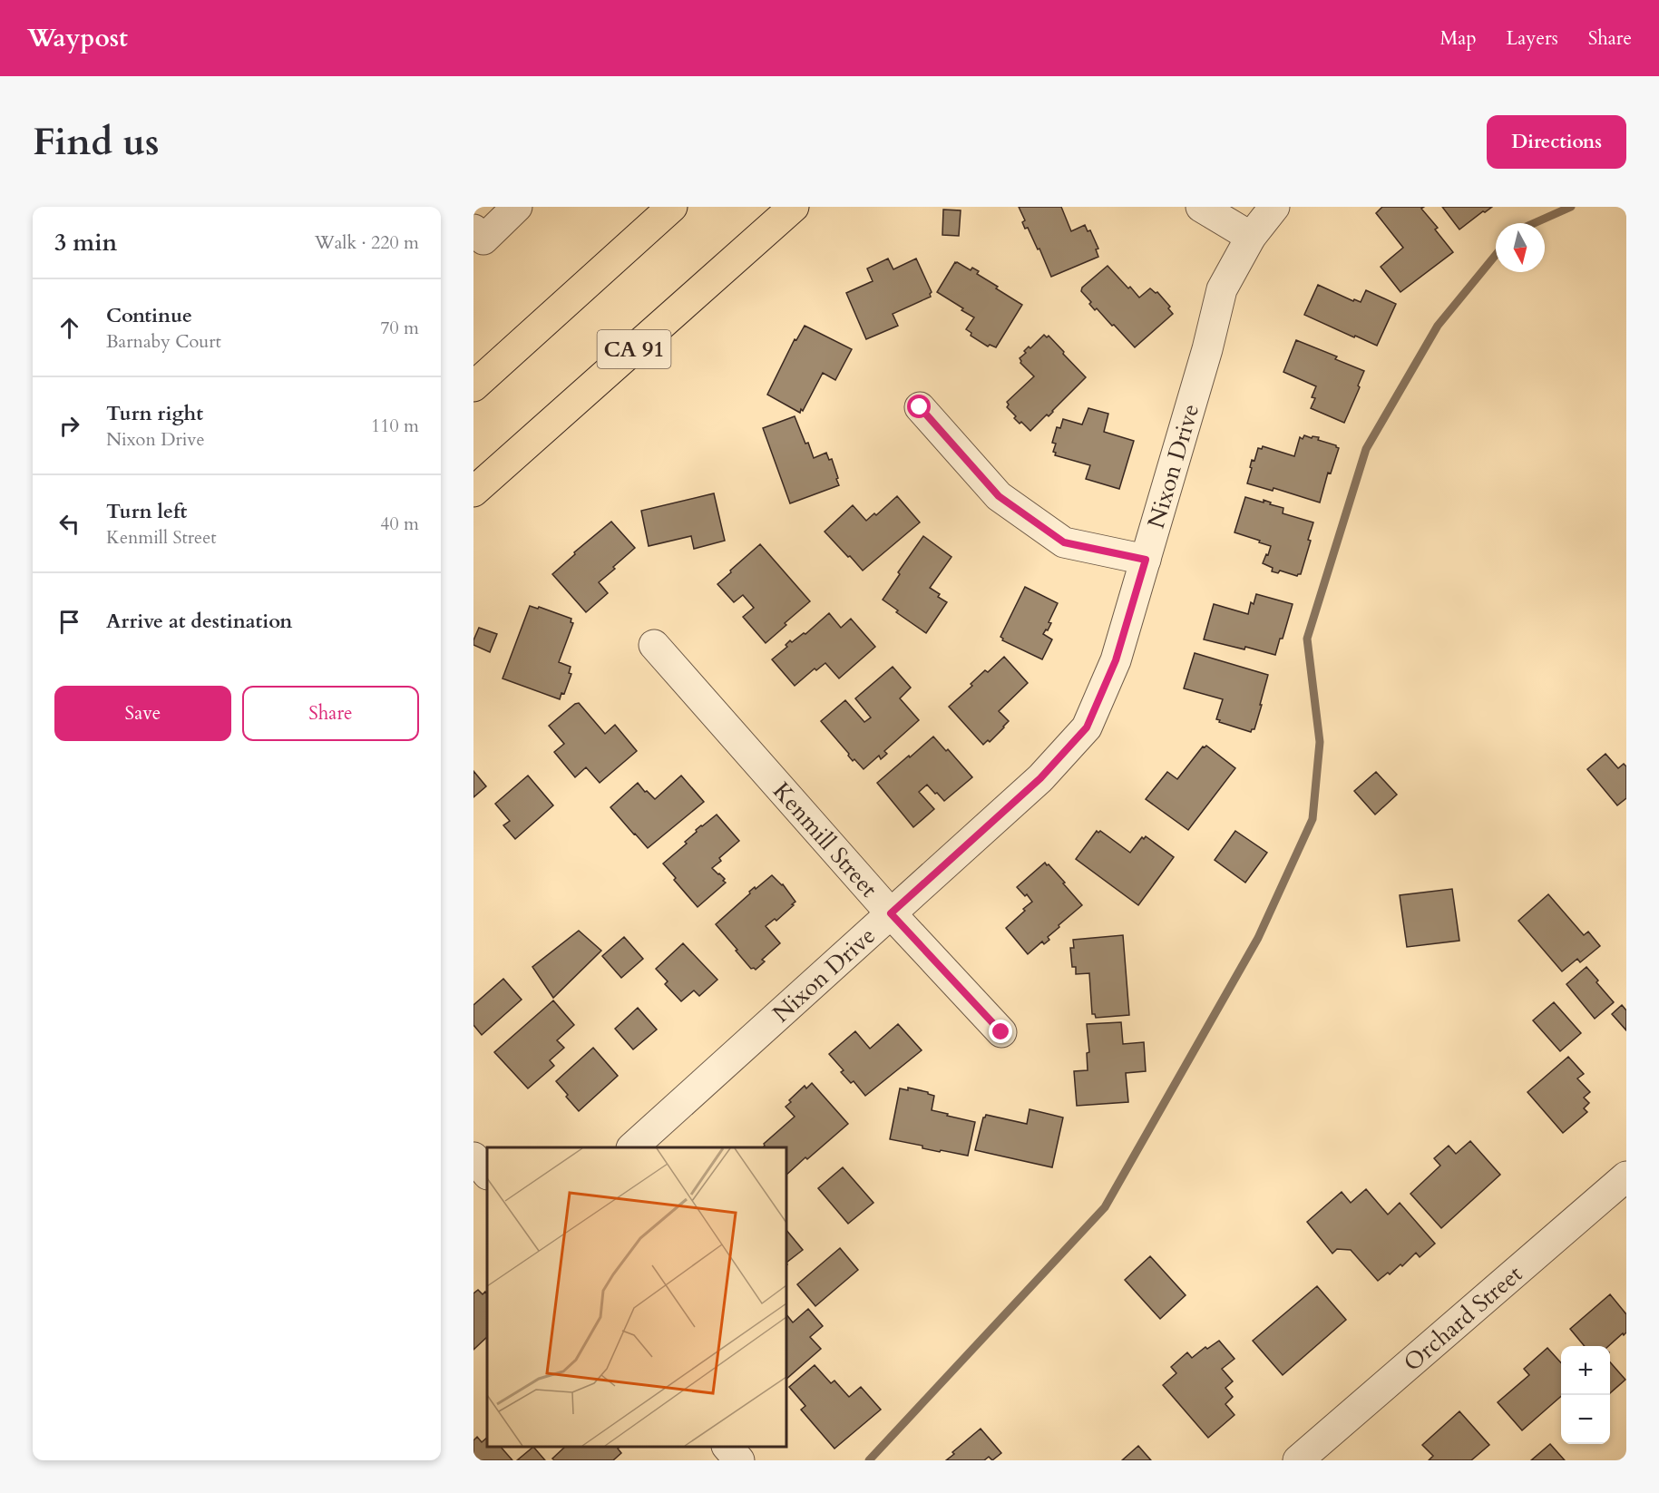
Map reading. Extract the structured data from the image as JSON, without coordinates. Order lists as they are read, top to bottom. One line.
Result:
{"streets":{"highway":["CA 91"],"street":["Nixon Drive","Kenmill Street","Orchard Street"]},"crossings":[["Nixon Drive","Kenmill Street"]],"north":"bottom","page":{"header":"Waypost","nav":["Map","Layers","Share"],"buttons":["Directions",["Save","Share"]],"title":"Find us","heading":["3 min","Walk · 220 m"],"list":[["Continue","Barnaby Court","70 m"],["Turn right","Nixon Drive","110 m"],["Turn left","Kenmill Street","40 m"],"Arrive at destination"],"map_buttons":["+","−"]}}
